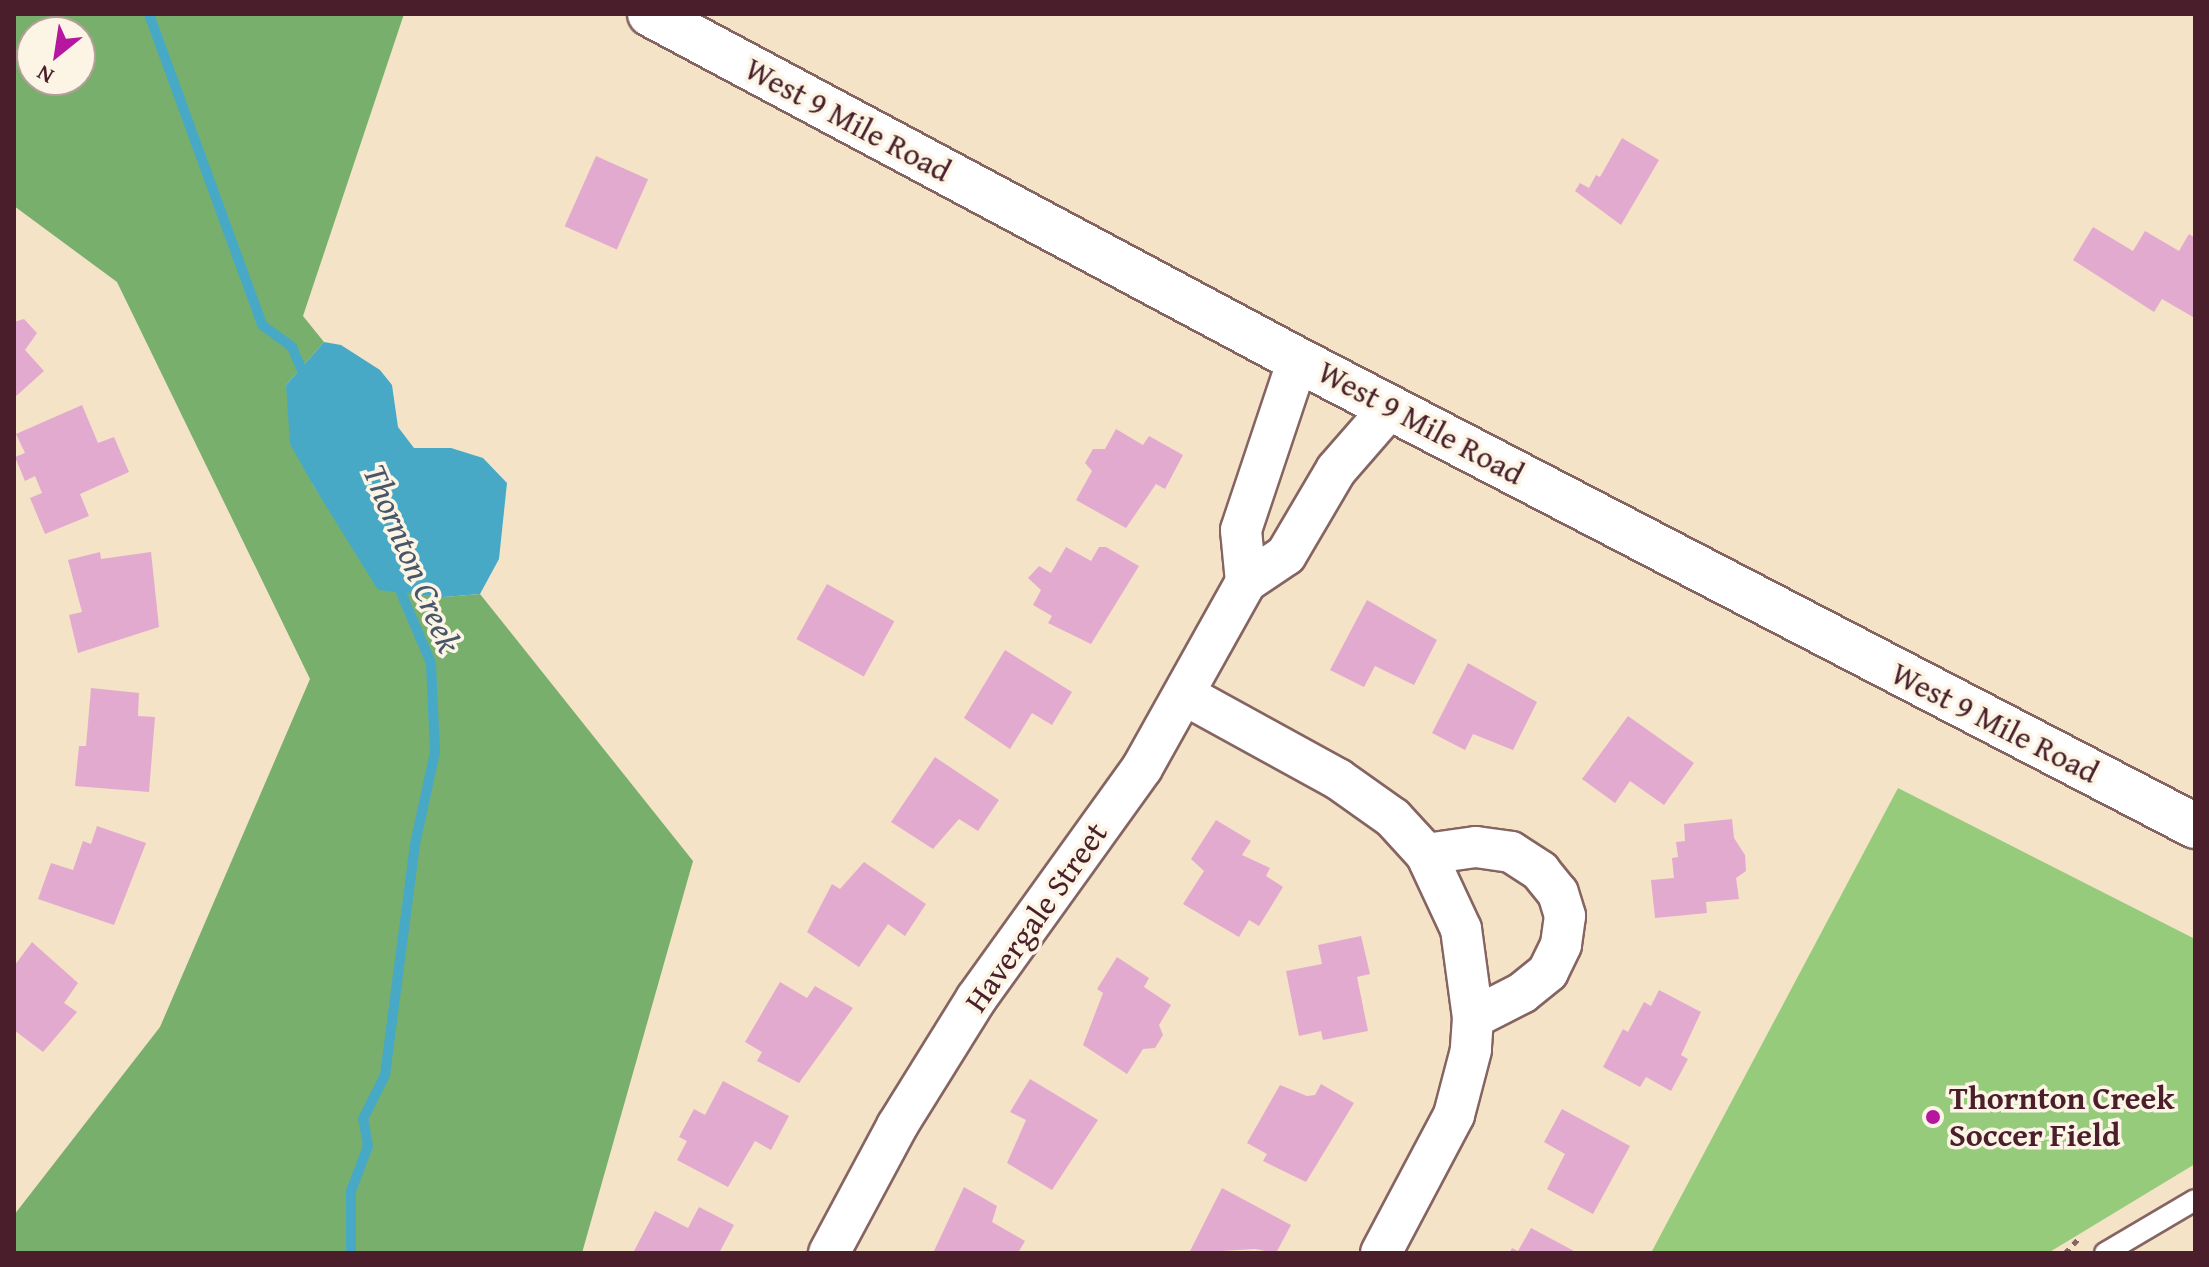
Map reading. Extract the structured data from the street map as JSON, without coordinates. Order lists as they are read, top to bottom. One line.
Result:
{"streets":{"street":["West 9 Mile Road","Havergale Street"]},"crossings":[["West 9 Mile Road","Havergale Street"]],"water":["Thornton Creek"],"places":["Thornton Creek Soccer Field"],"north":"bottom left"}
